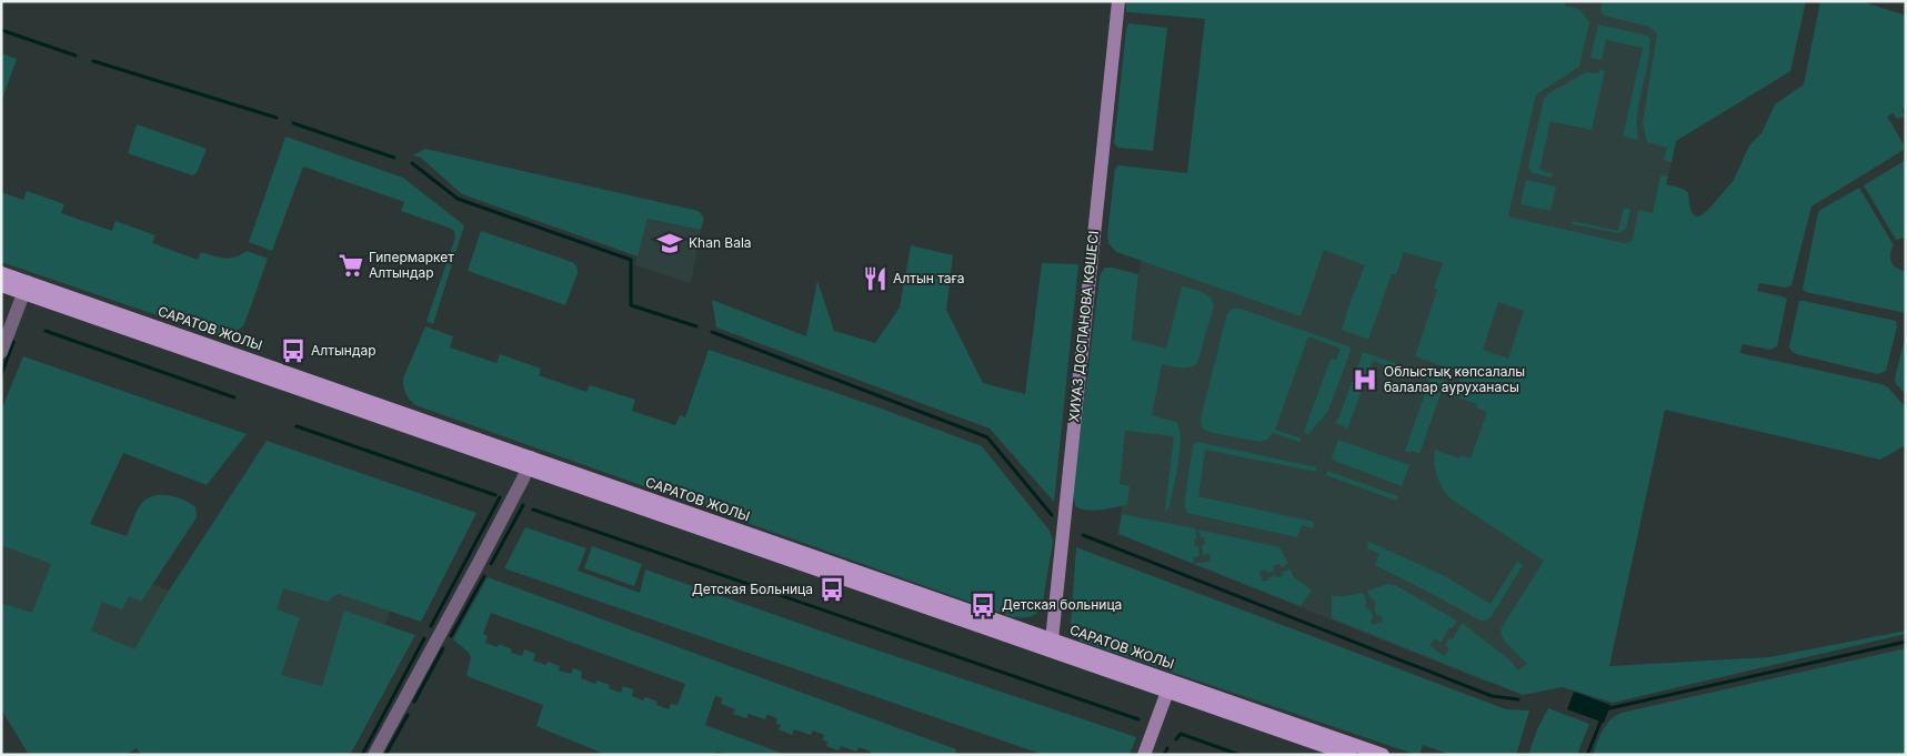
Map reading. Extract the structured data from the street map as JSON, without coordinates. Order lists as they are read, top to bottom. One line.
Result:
{"streets":{"main road":["ХИУАЗ ДОСПАНОВА КӨШЕСІ","САРАТОВ ЖОЛЫ"]},"crossings":[["ХИУАЗ ДОСПАНОВА КӨШЕСІ","САРАТОВ ЖОЛЫ"]],"places":{"school or university":["Khan Bala"],"supermarket":["Гипермаркет Алтындар"],"restaurant":["Алтын таға"],"bus stop":["Алтындар","Детская Больница","Детская больница"],"hospital":["Облыстық көпсалалы балалар ауруханасы"]}}
